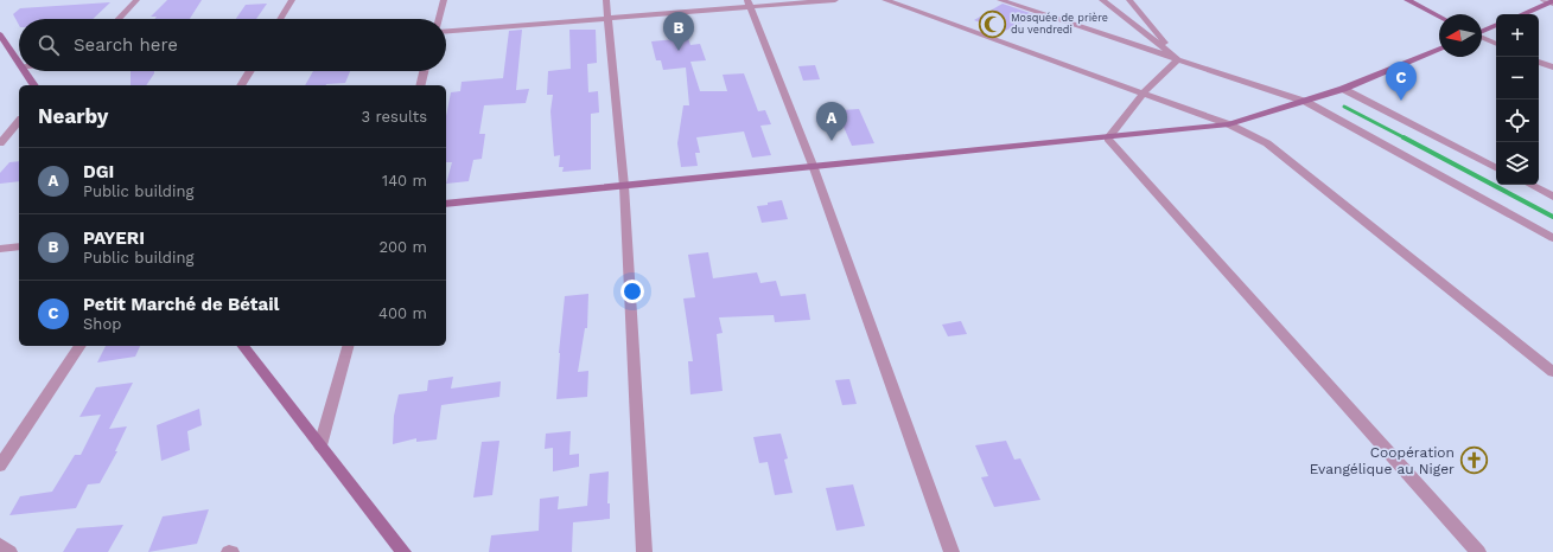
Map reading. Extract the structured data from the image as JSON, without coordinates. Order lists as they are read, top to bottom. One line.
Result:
{"places":{"mosque":["Mosquée de prière du vendredi"],"church":["Coopération Evangélique au Niger"]},"north":"left","page":{"pins":["B","C","A"],"map_buttons":["+","−"],"search":"Search here","heading":["Nearby","3 results"],"list":[{"mark":"A","name":"DGI","note":"Public building","value":"140 m"},{"mark":"B","name":"PAYERI","note":"Public building","value":"200 m"},{"mark":"C","name":"Petit Marché de Bétail","note":"Shop","value":"400 m"}]}}
